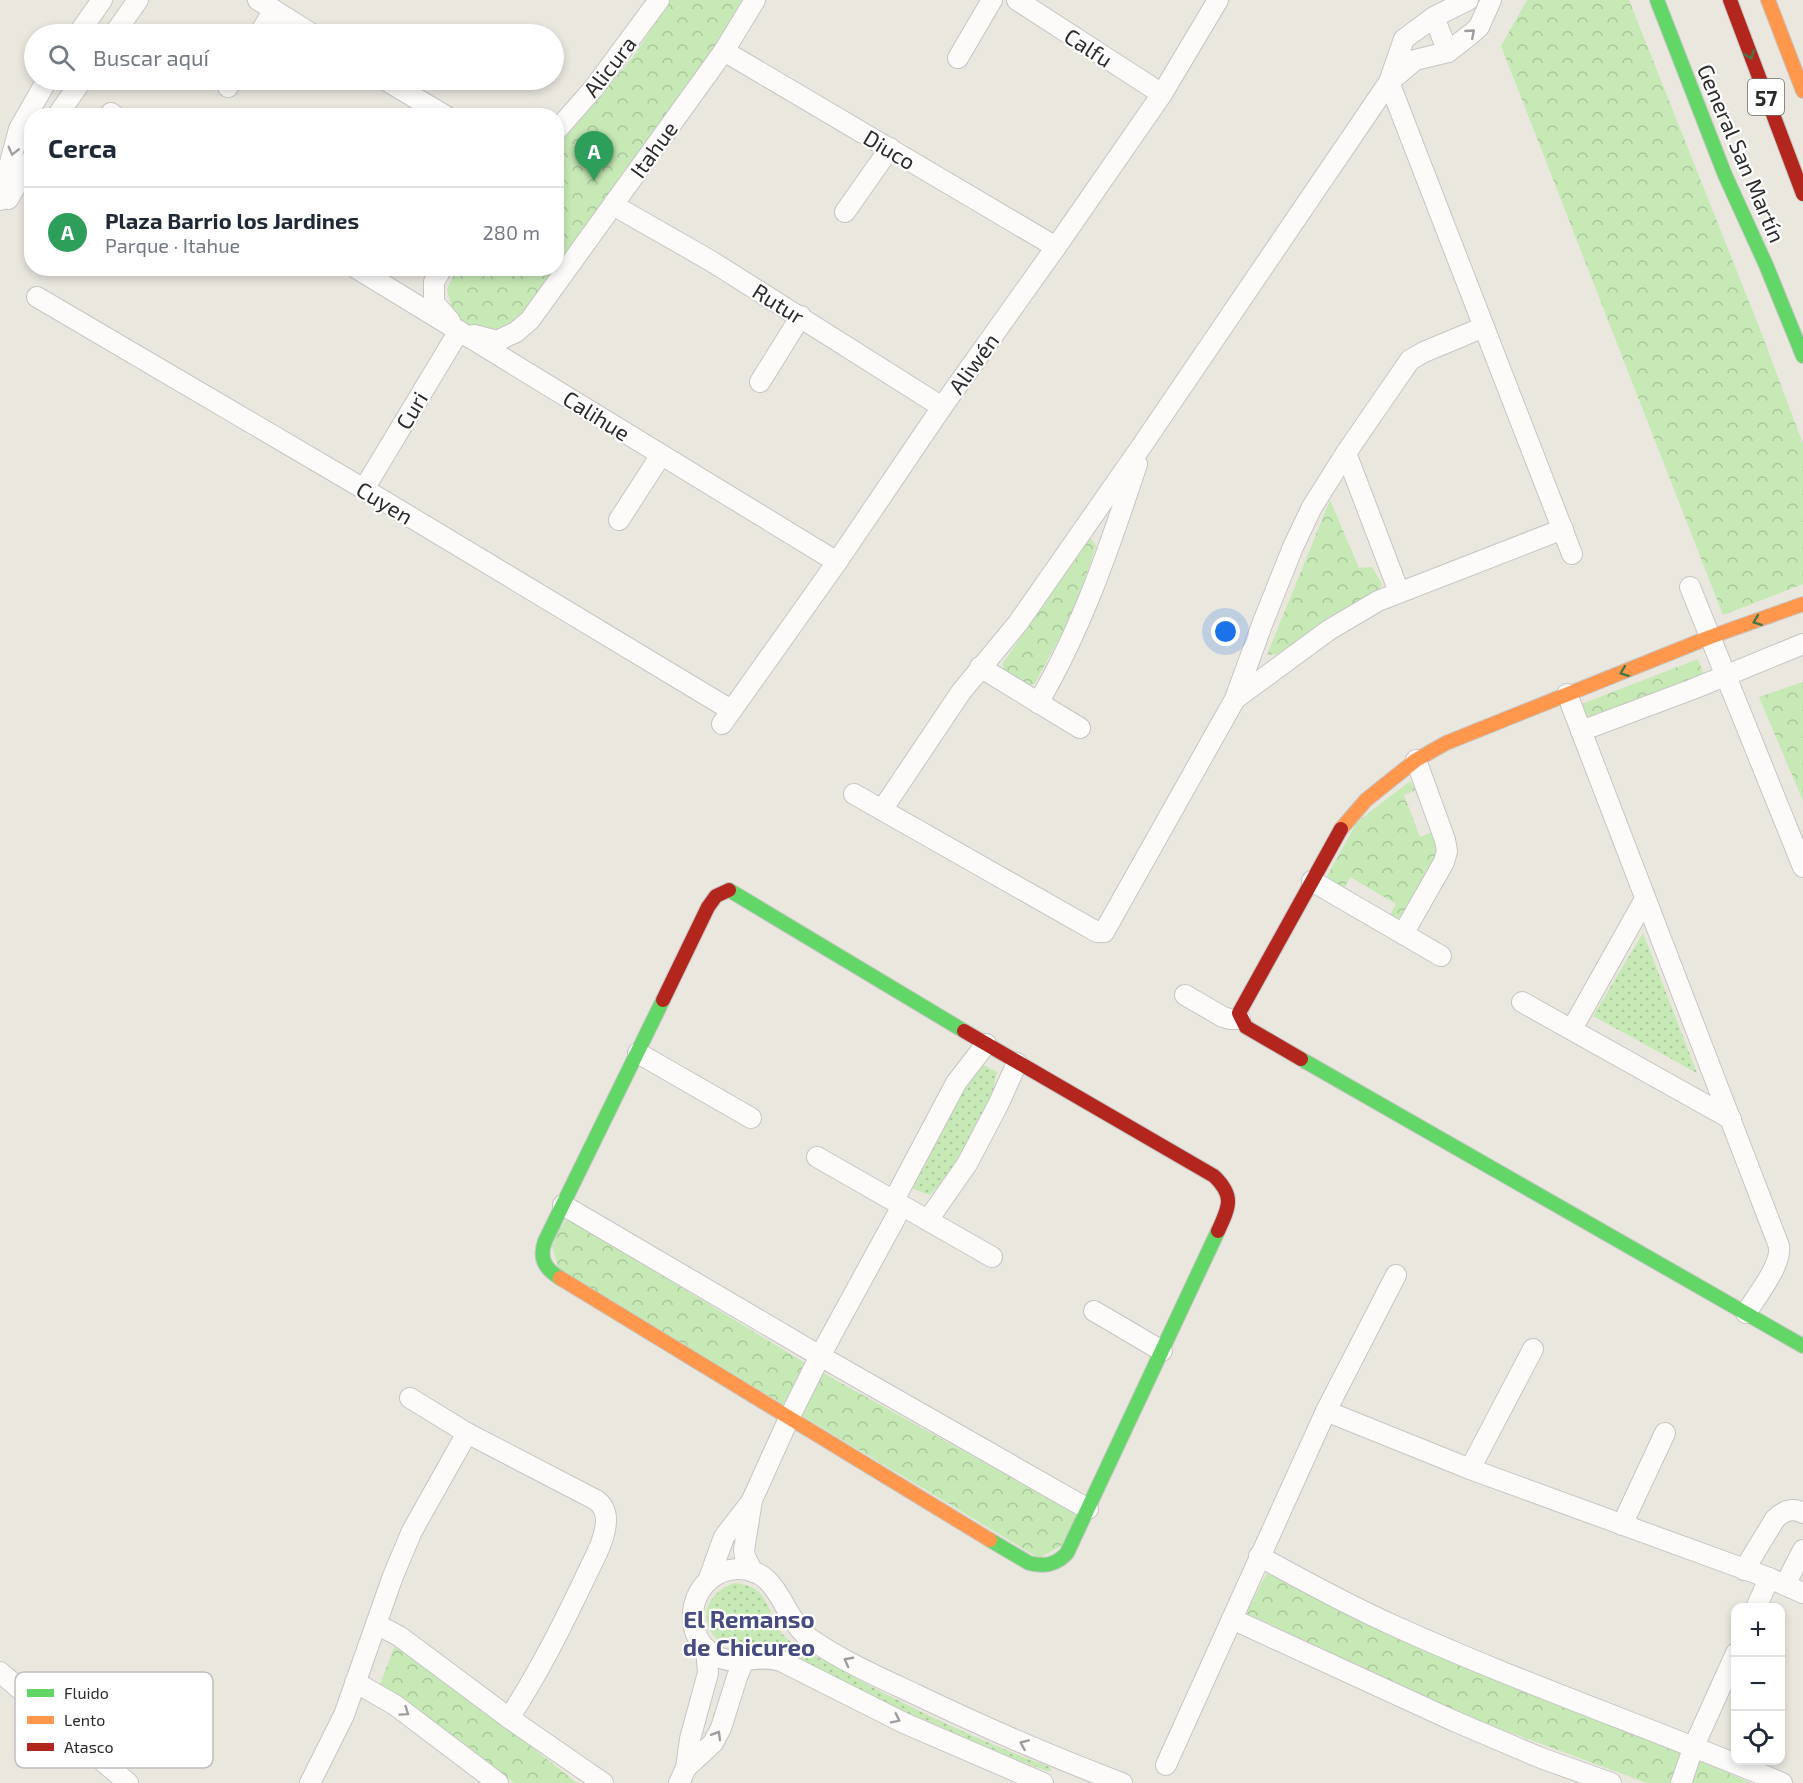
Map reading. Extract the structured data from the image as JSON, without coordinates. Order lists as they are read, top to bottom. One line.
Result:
{"streets":{"main road":["57","General San Martín"],"street":["Calfu","Alicura","Itahue","Diuco","Rutur","Aliwén","Curi","Calihue","Cuyen"]},"crossings":[["Calfu","Aliwén"],["Itahue","Diuco"],["Itahue","Rutur"],["Itahue","Curi"],["Itahue","Calihue"],["Diuco","Aliwén"],["Rutur","Aliwén"],["Aliwén","Calihue"],["Aliwén","Cuyen"],["Curi","Calihue"],["Curi","Cuyen"]],"districts":["El Remanso de Chicureo"],"legend":["Fluido","Lento","Atasco"],"page":{"search":"Buscar aquí","heading":"Cerca","pins":"A","list":[{"mark":"A","name":"Plaza Barrio los Jardines","note":"Parque · Itahue","value":"280 m"}],"map_buttons":["+","−"]}}
